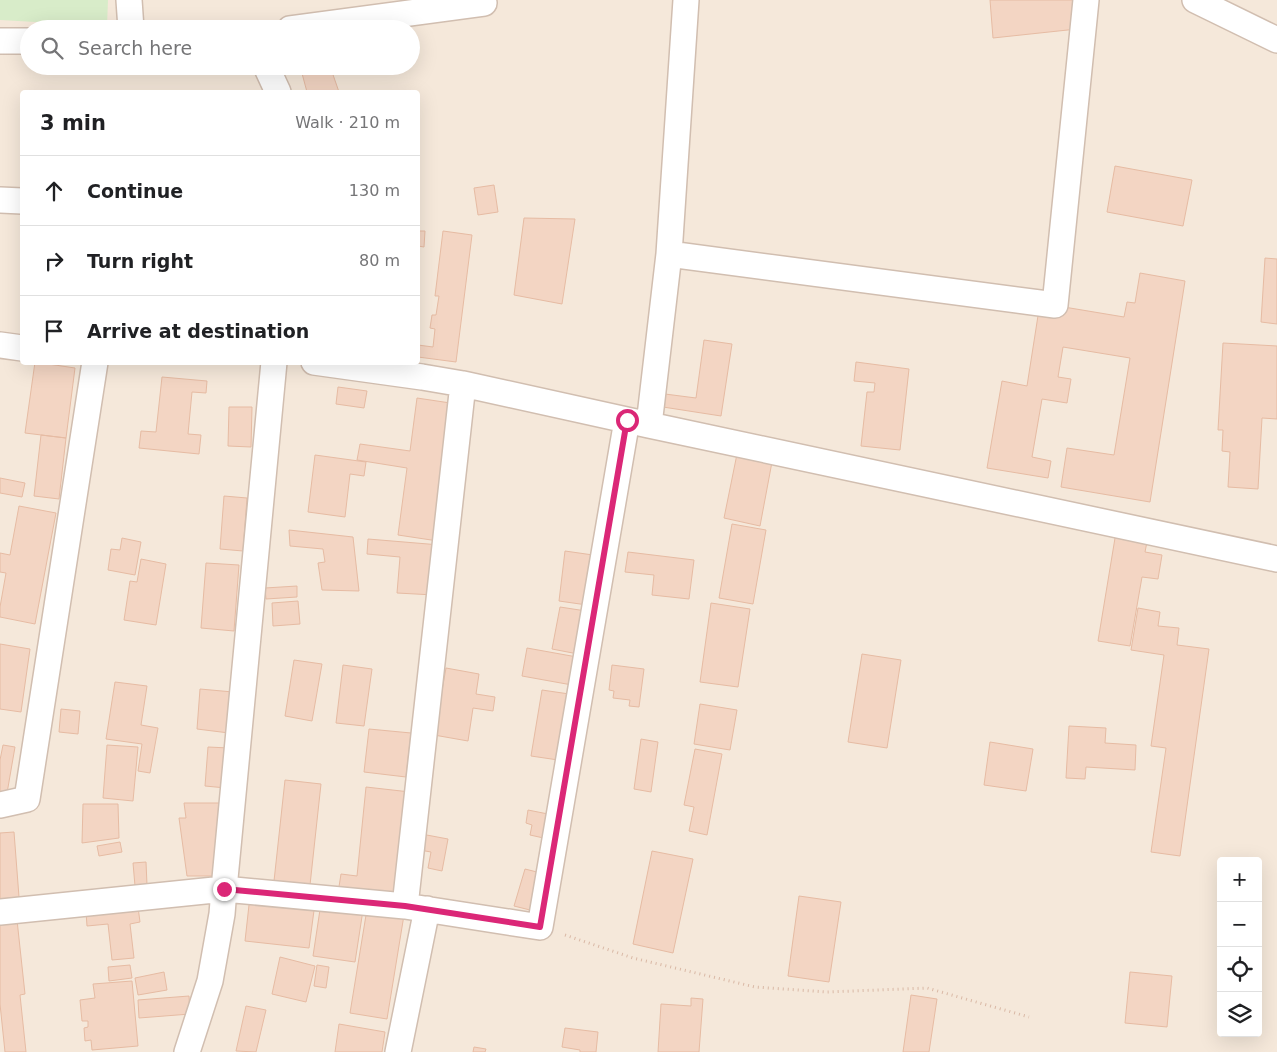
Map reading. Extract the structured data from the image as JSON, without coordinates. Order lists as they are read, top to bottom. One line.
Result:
{"page":{"search":"Search here","heading":["3 min","Walk · 210 m"],"list":[["Continue","130 m"],["Turn right","80 m"],"Arrive at destination"],"map_buttons":["+","−"]}}
